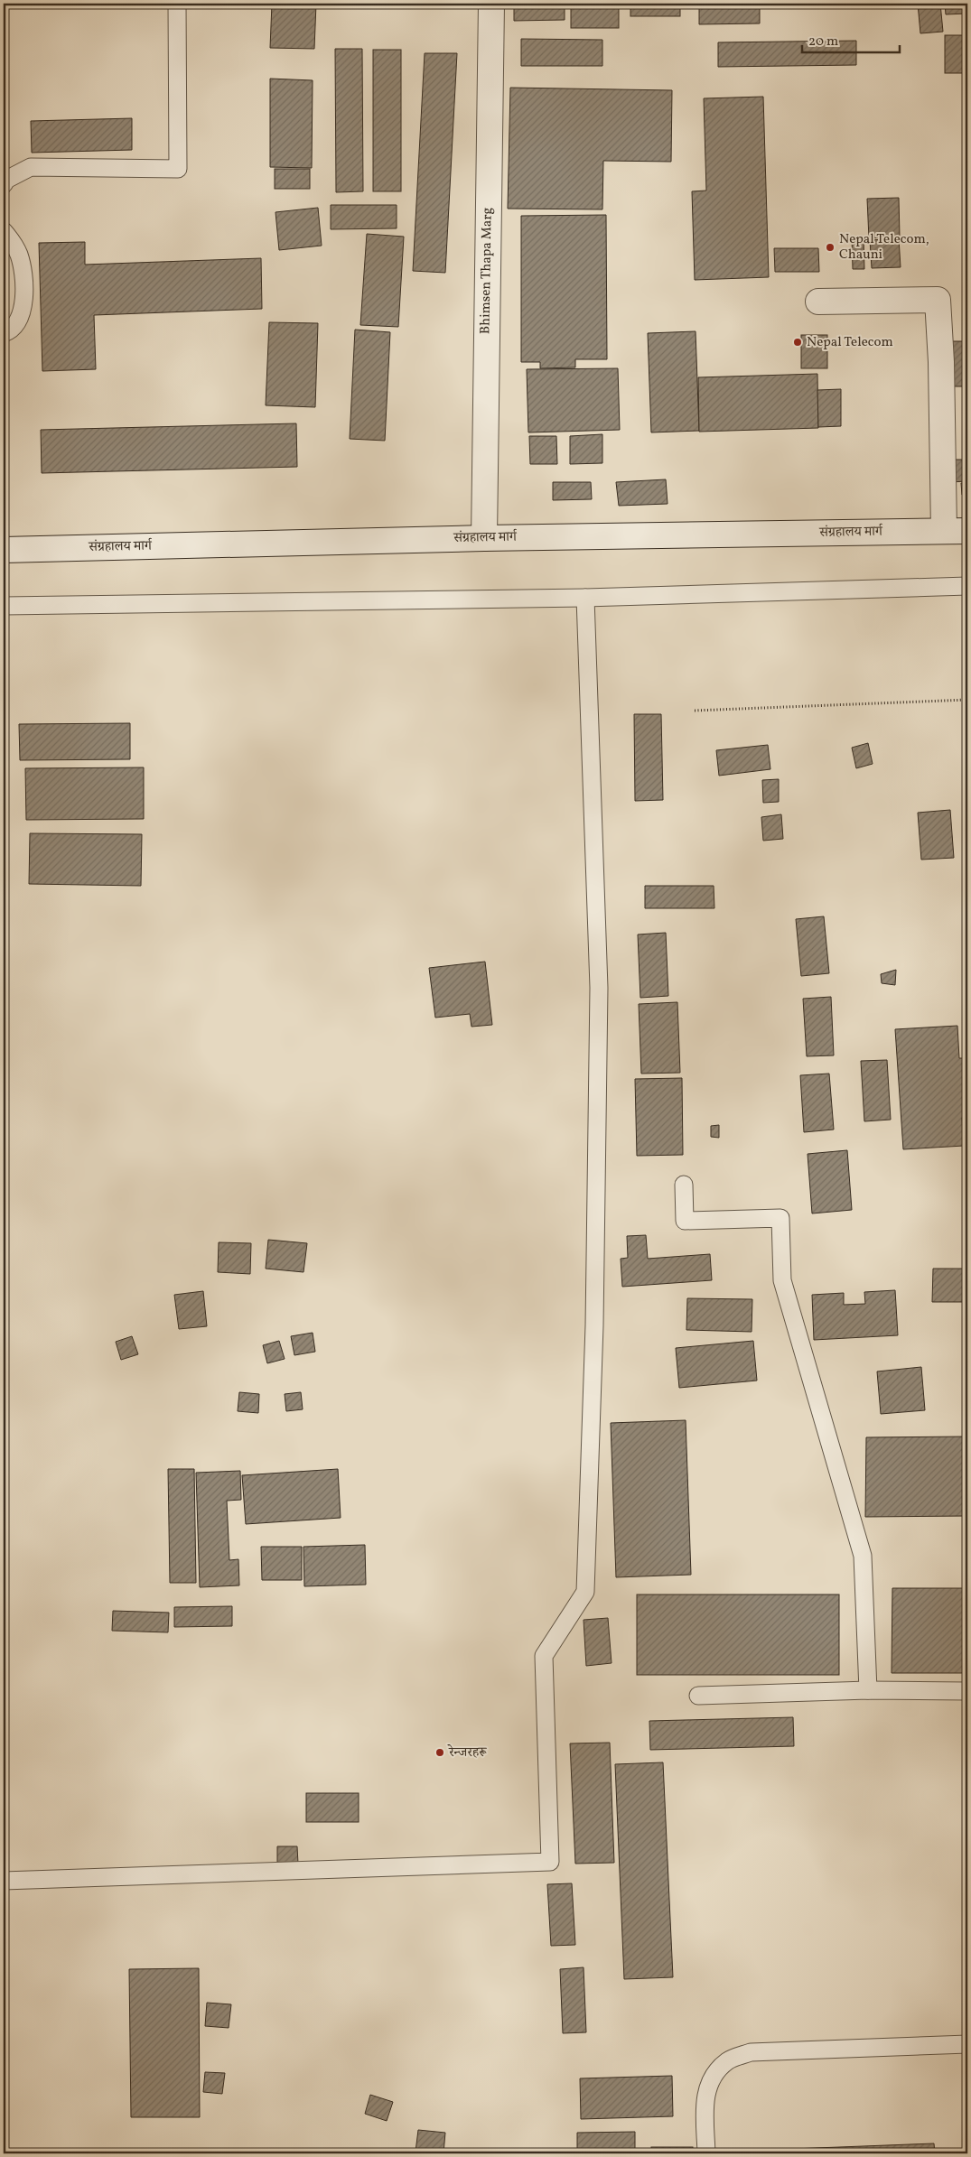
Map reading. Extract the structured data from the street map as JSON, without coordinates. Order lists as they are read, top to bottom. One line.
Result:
{"streets":{"main road":["Bhimsen Thapa Marg","संग्रहालय मार्ग"]},"crossings":[["Bhimsen Thapa Marg","संग्रहालय मार्ग"]],"places":["Nepal Telecom, Chauni","Nepal Telecom","रेन्जरहरू"],"scale_bar":"20 m"}
